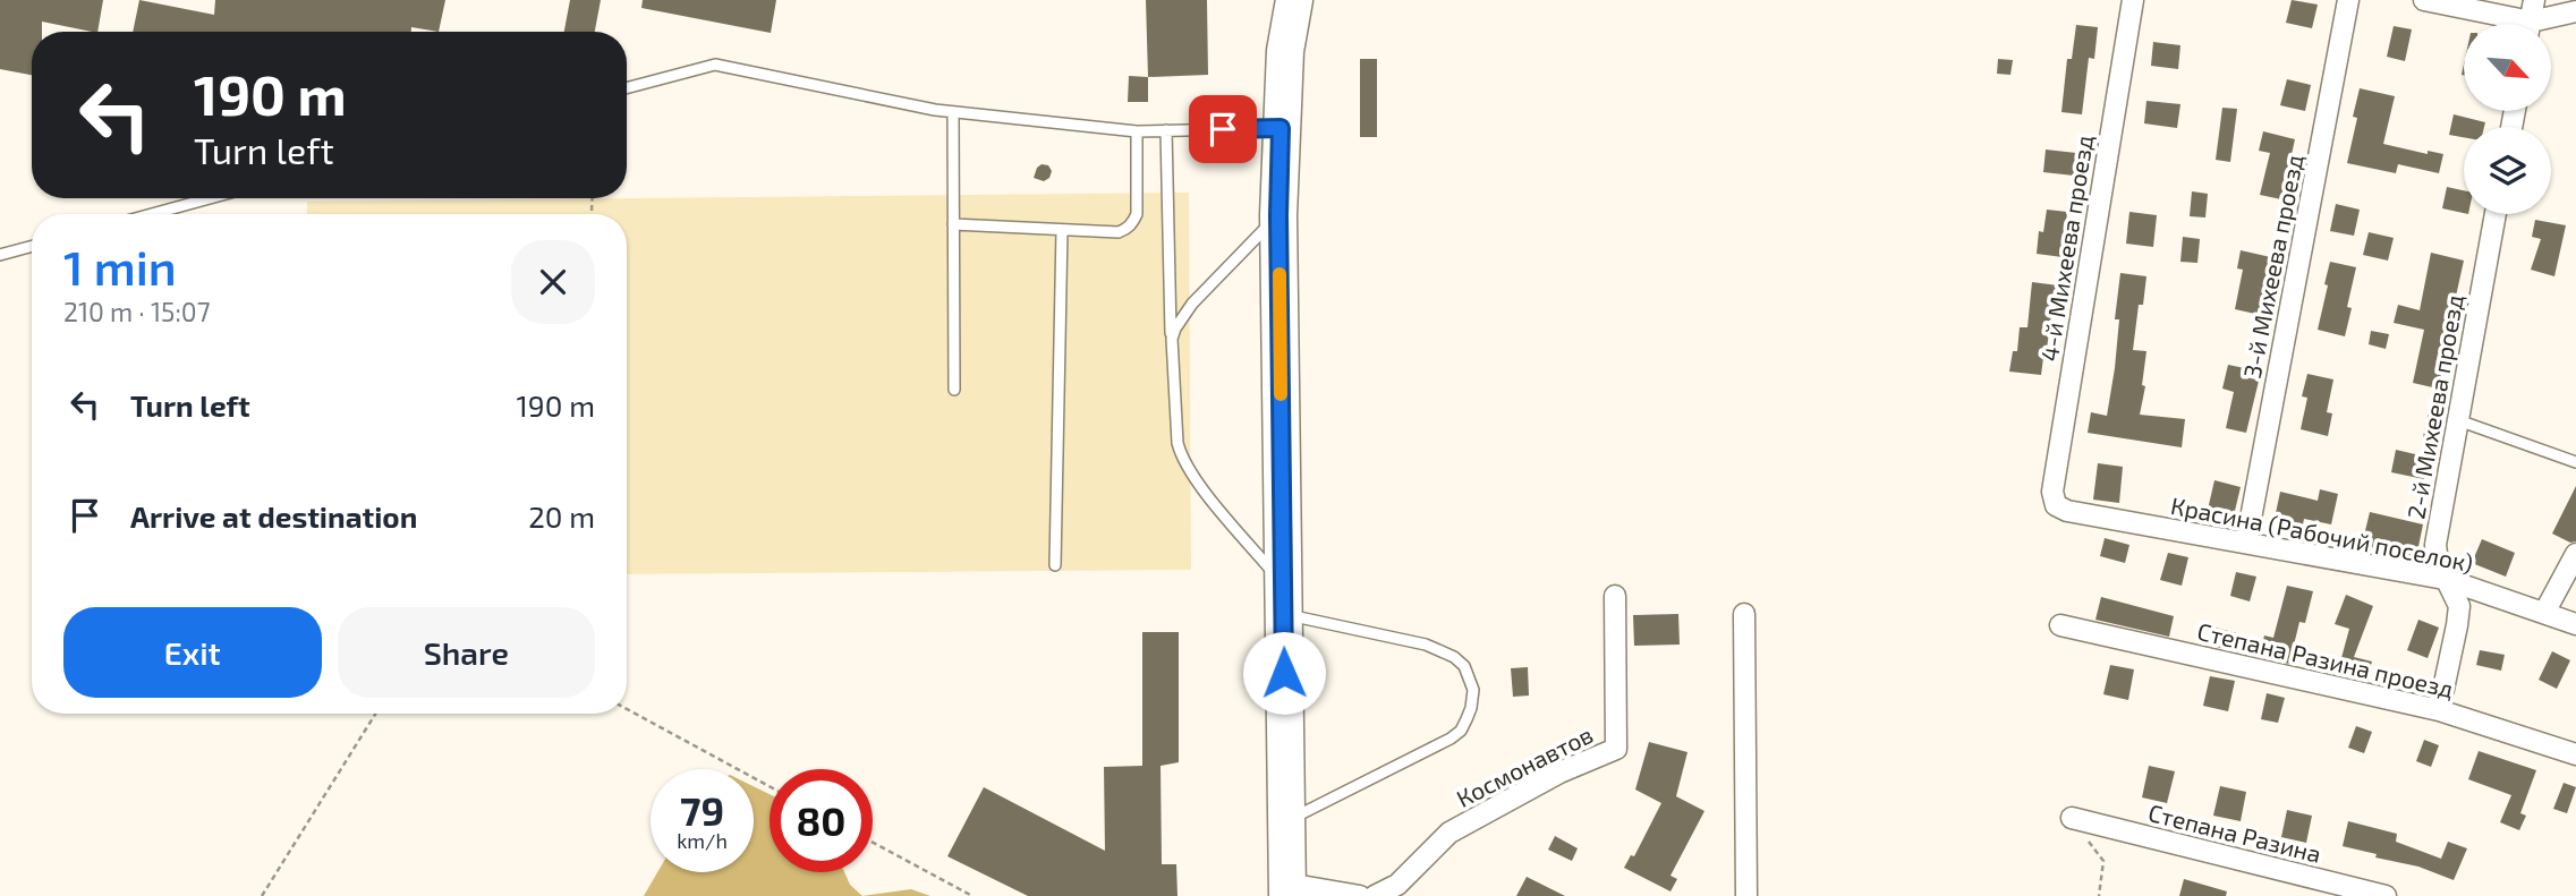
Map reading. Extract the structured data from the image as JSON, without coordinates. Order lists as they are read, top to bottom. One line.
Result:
{"streets":{"street":["4-й Михеева проезд","3-й Михеева проезд","2-й Михеева проезд","Красина (Рабочий поселок)","Степана Разина проезд","Космонавтов","Степана Разина"]},"crossings":[["4-й Михеева проезд","Красина (Рабочий поселок)"],["3-й Михеева проезд","Красина (Рабочий поселок)"],["2-й Михеева проезд","Красина (Рабочий поселок)"],["2-й Михеева проезд","Степана Разина проезд"]],"north":"bottom right","page":{"turn":["190 m","Turn left"],"heading":["1 min","210 m · 15:07"],"list":[{"name":"Turn left","value":"190 m"},{"name":"Arrive at destination","value":"20 m"}],"buttons":["Exit","Share"],"speed":"79 km/h","limit":"80"}}
